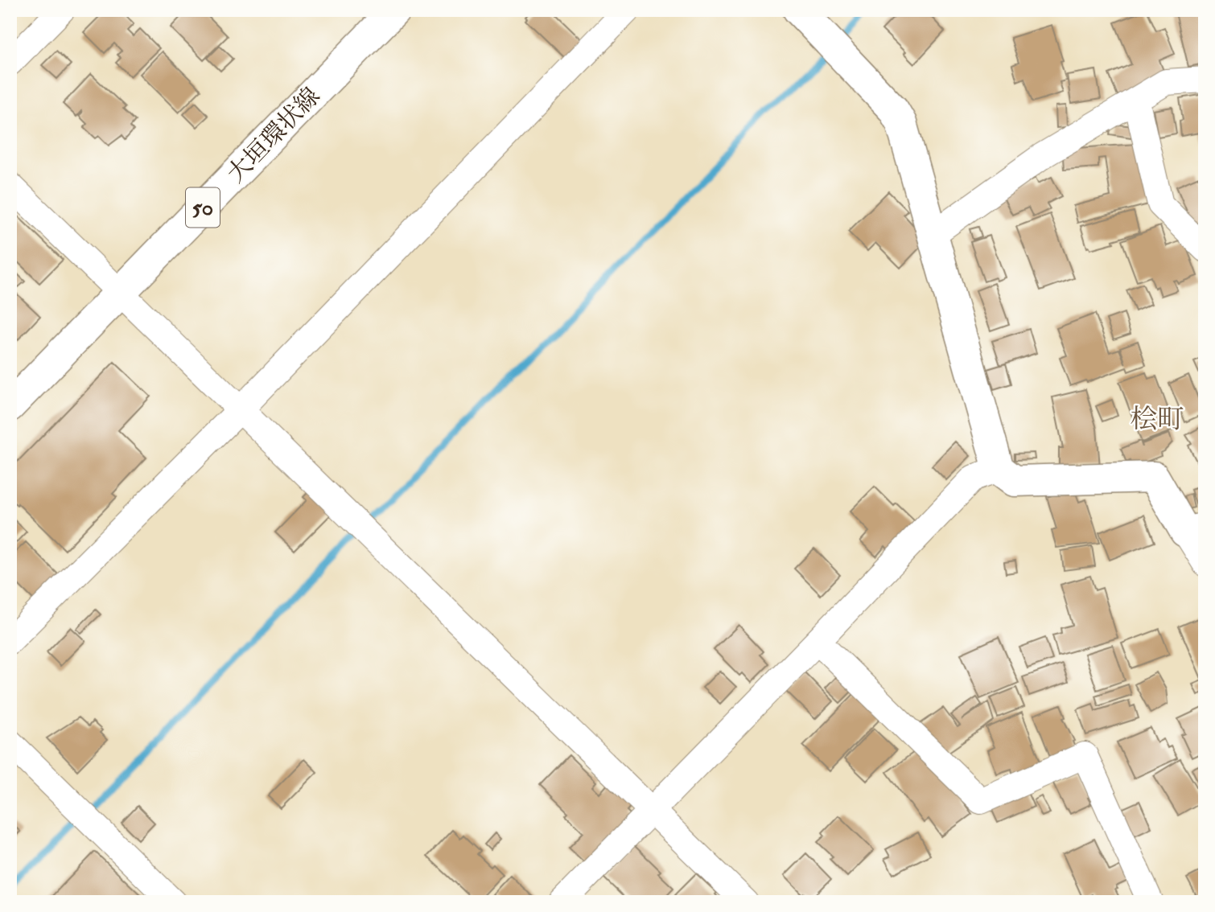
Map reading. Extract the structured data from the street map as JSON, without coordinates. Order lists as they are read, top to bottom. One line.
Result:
{"streets":{"street":["大垣環状線","50"]},"districts":["桧町"]}
